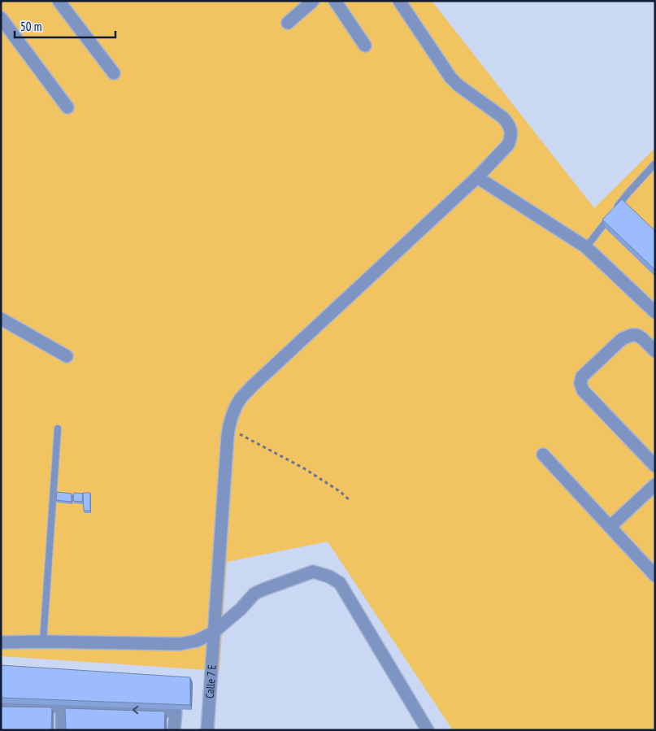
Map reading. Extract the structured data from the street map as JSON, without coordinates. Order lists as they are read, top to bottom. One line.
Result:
{"streets":{"street":["Calle 7 E"]},"scale_bar":"50 m"}
